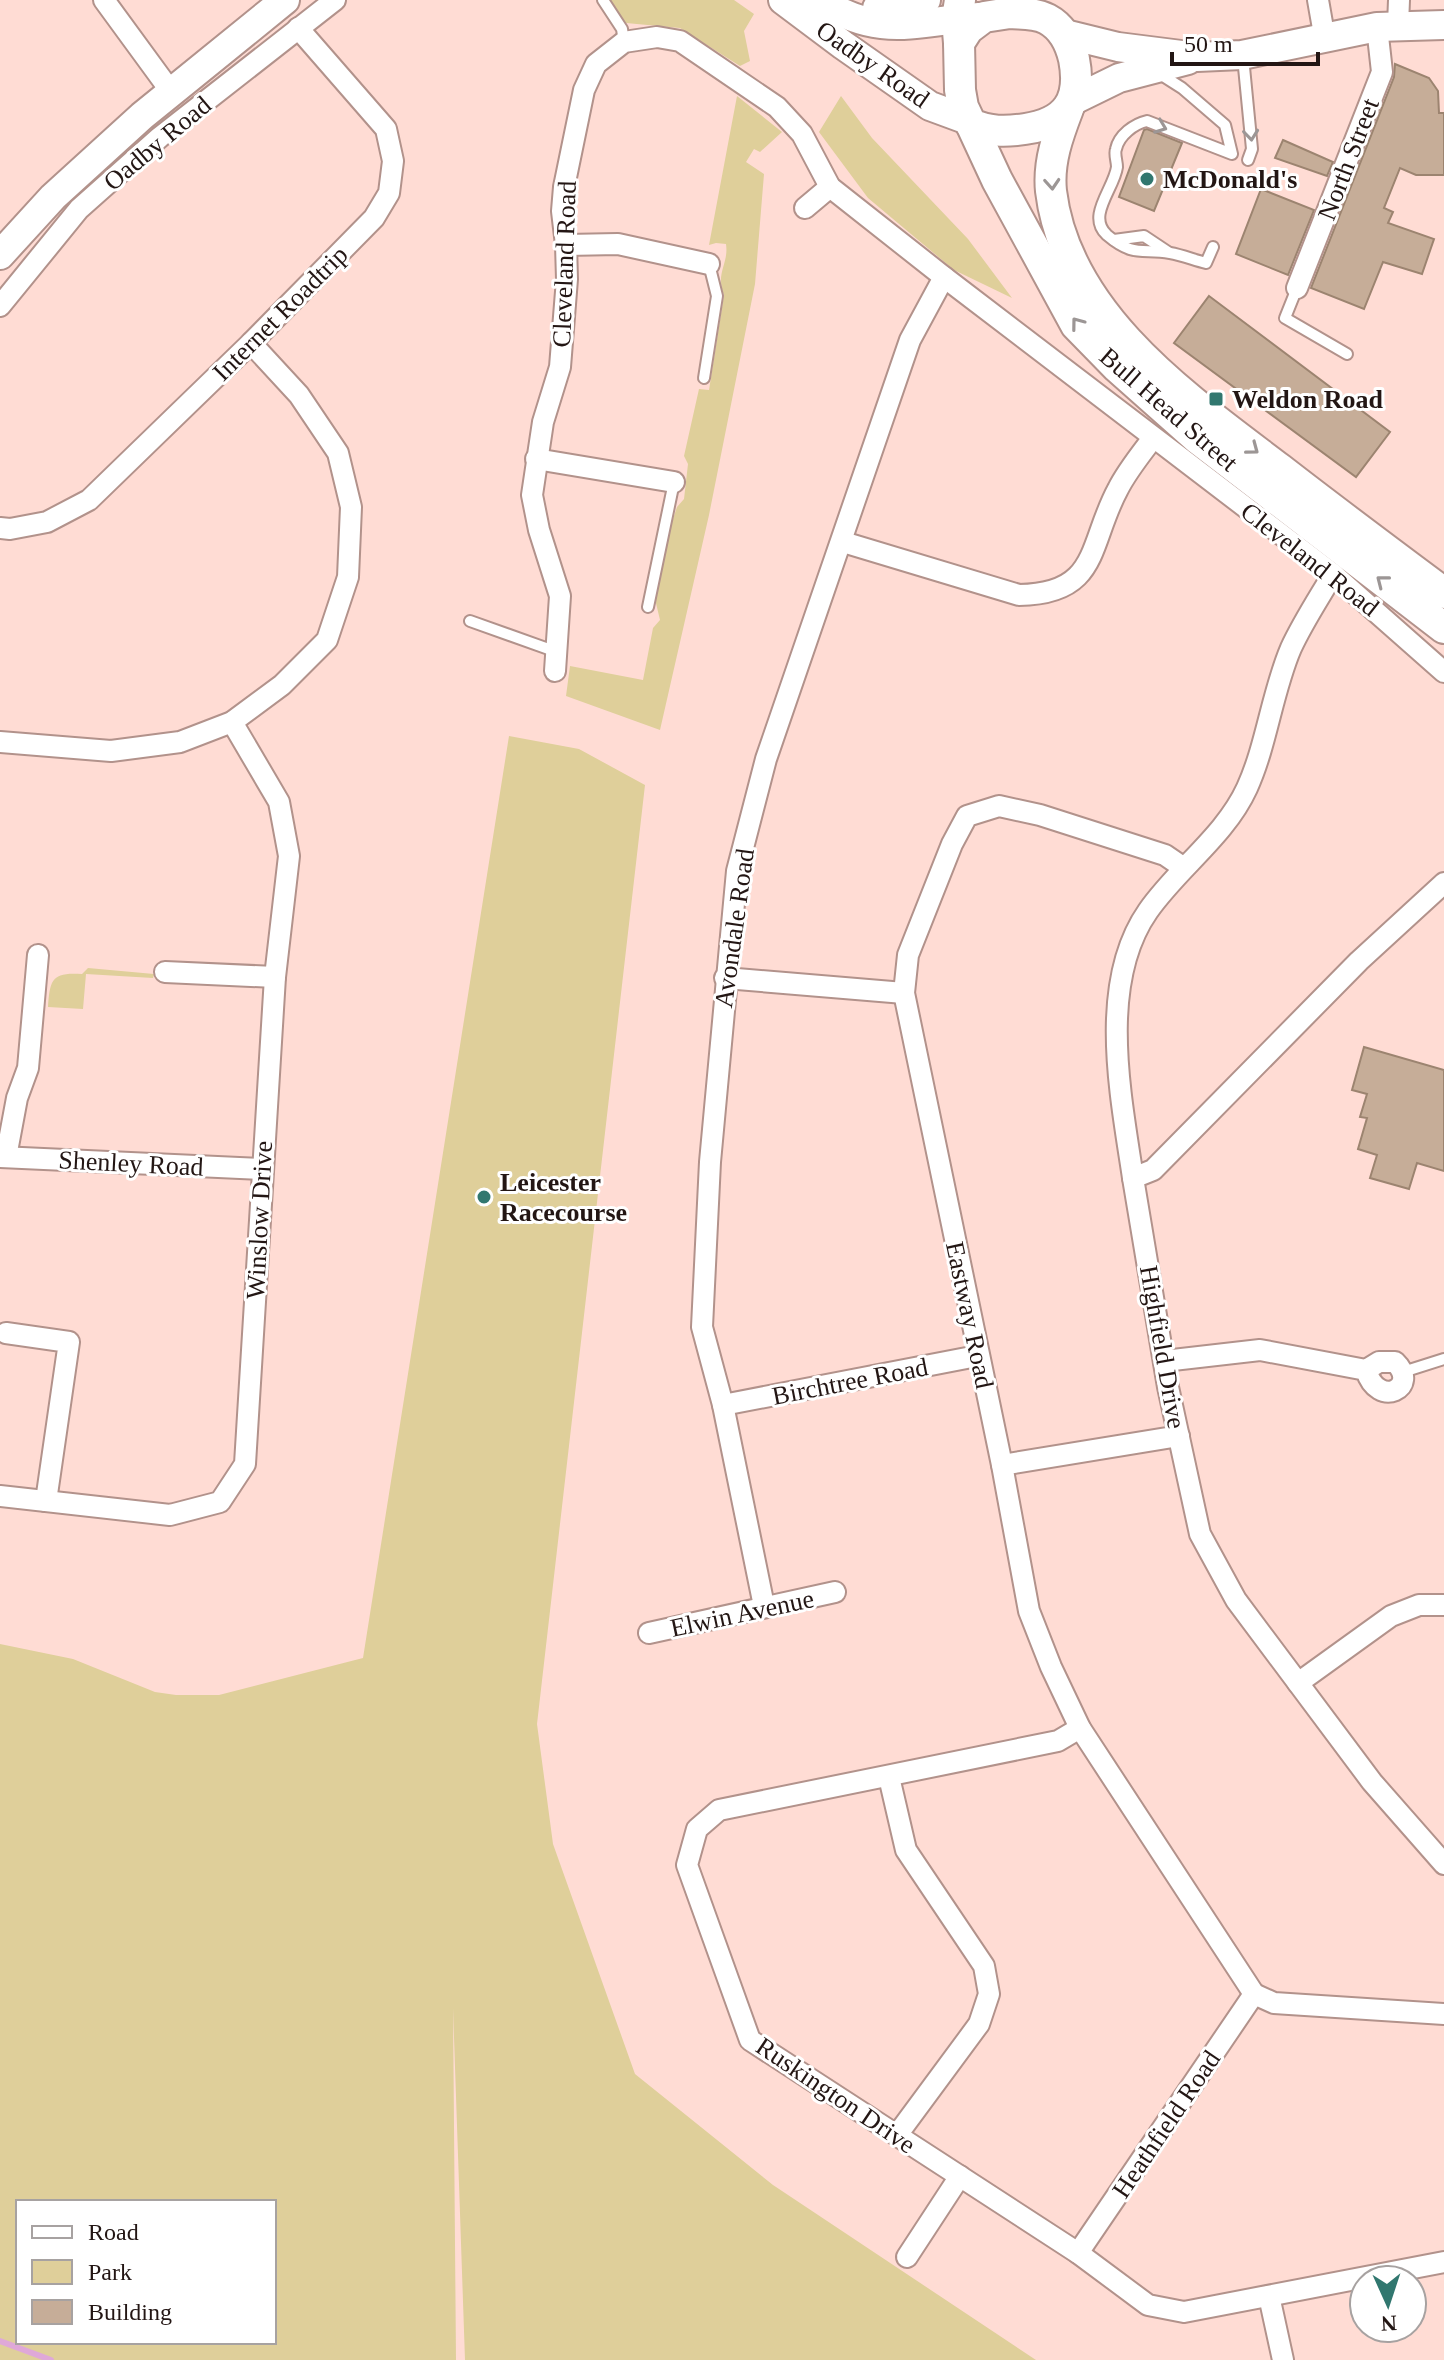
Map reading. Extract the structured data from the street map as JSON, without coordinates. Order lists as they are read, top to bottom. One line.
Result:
{"streets":{"main road":["Oadby Road","Bull Head Street"],"street":["North Street","Cleveland Road","Internet Roadtrip","Avondale Road","Shenley Road","Winslow Drive","Eastway Road","Highfield Drive","Birchtree Road","Elwin Avenue","Ruskington Drive","Heathfield Road"]},"crossings":[["Oadby Road","Internet Roadtrip"],["Oadby Road","Bull Head Street"],["Cleveland Road","Avondale Road"],["Cleveland Road","Highfield Drive"],["Avondale Road","Birchtree Road"],["Avondale Road","Elwin Avenue"],["Shenley Road","Winslow Drive"],["Eastway Road","Highfield Drive"],["Eastway Road","Birchtree Road"],["Eastway Road","Ruskington Drive"],["Eastway Road","Heathfield Road"],["Ruskington Drive","Heathfield Road"]],"places":{"other":["McDonald's","Leicester Racecourse"],"transit":["Weldon Road"]},"legend":["Road","Park","Building"],"scale_bar":"50 m","north":"bottom"}
